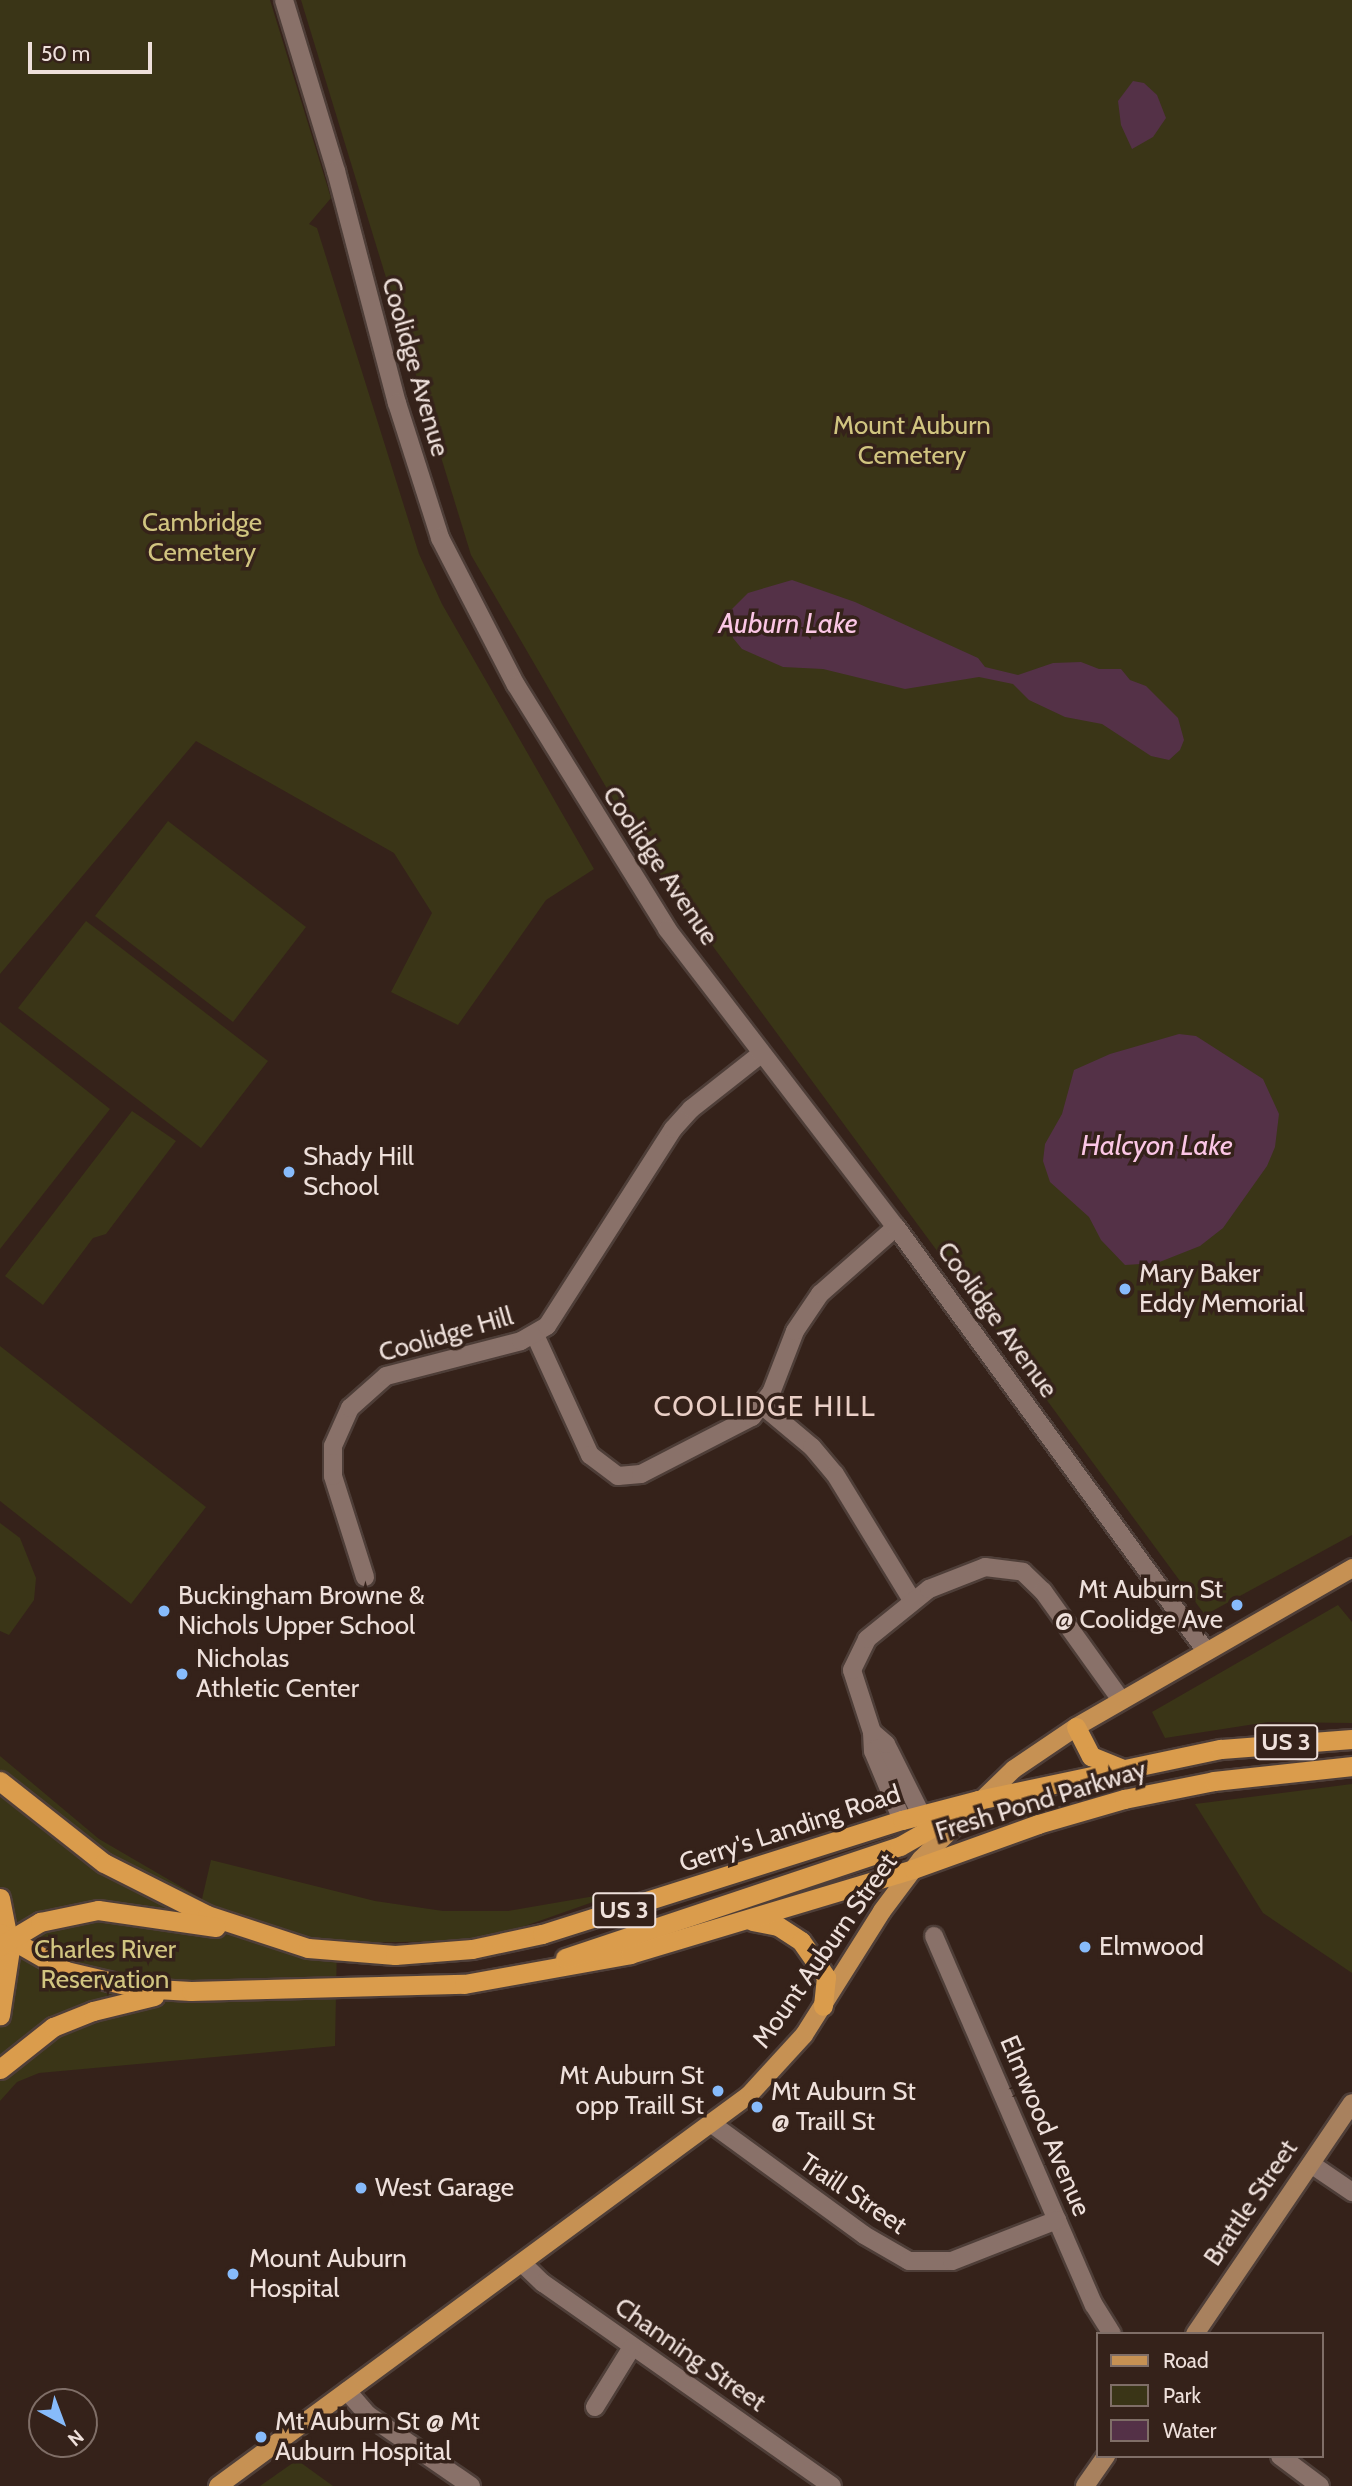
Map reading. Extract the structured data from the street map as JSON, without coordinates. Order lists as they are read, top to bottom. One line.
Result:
{"streets":{"highway":["US 3","Fresh Pond Parkway","Gerry's Landing Road"],"main road":["Mount Auburn Street","Brattle Street"],"street":["Coolidge Avenue","Coolidge Hill","Elmwood Avenue","Traill Street","Channing Street"]},"crossings":[["Coolidge Avenue","Coolidge Hill"],["Coolidge Avenue","Mount Auburn Street"],["US 3","Fresh Pond Parkway"],["US 3","Gerry's Landing Road"],["US 3","Mount Auburn Street"],["Fresh Pond Parkway","Gerry's Landing Road"],["Fresh Pond Parkway","Mount Auburn Street"],["Gerry's Landing Road","Mount Auburn Street"],["Mount Auburn Street","Traill Street"],["Mount Auburn Street","Channing Street"],["Elmwood Avenue","Traill Street"]],"districts":["COOLIDGE HILL"],"water":["Auburn Lake","Halcyon Lake"],"parks":["Mount Auburn Cemetery","Cambridge Cemetery","Charles River Reservation"],"places":["Shady Hill School","Mary Baker Eddy Memorial","Mt Auburn St @ Coolidge Ave","Buckingham Browne & Nichols Upper School","Nicholas Athletic Center","Elmwood","Mt Auburn St opp Traill St","Mt Auburn St @ Traill St","West Garage","Mount Auburn Hospital","Mt Auburn St @ Mt Auburn Hospital"],"legend":["Road","Park","Water"],"scale_bar":"50 m","north":"bottom right"}
